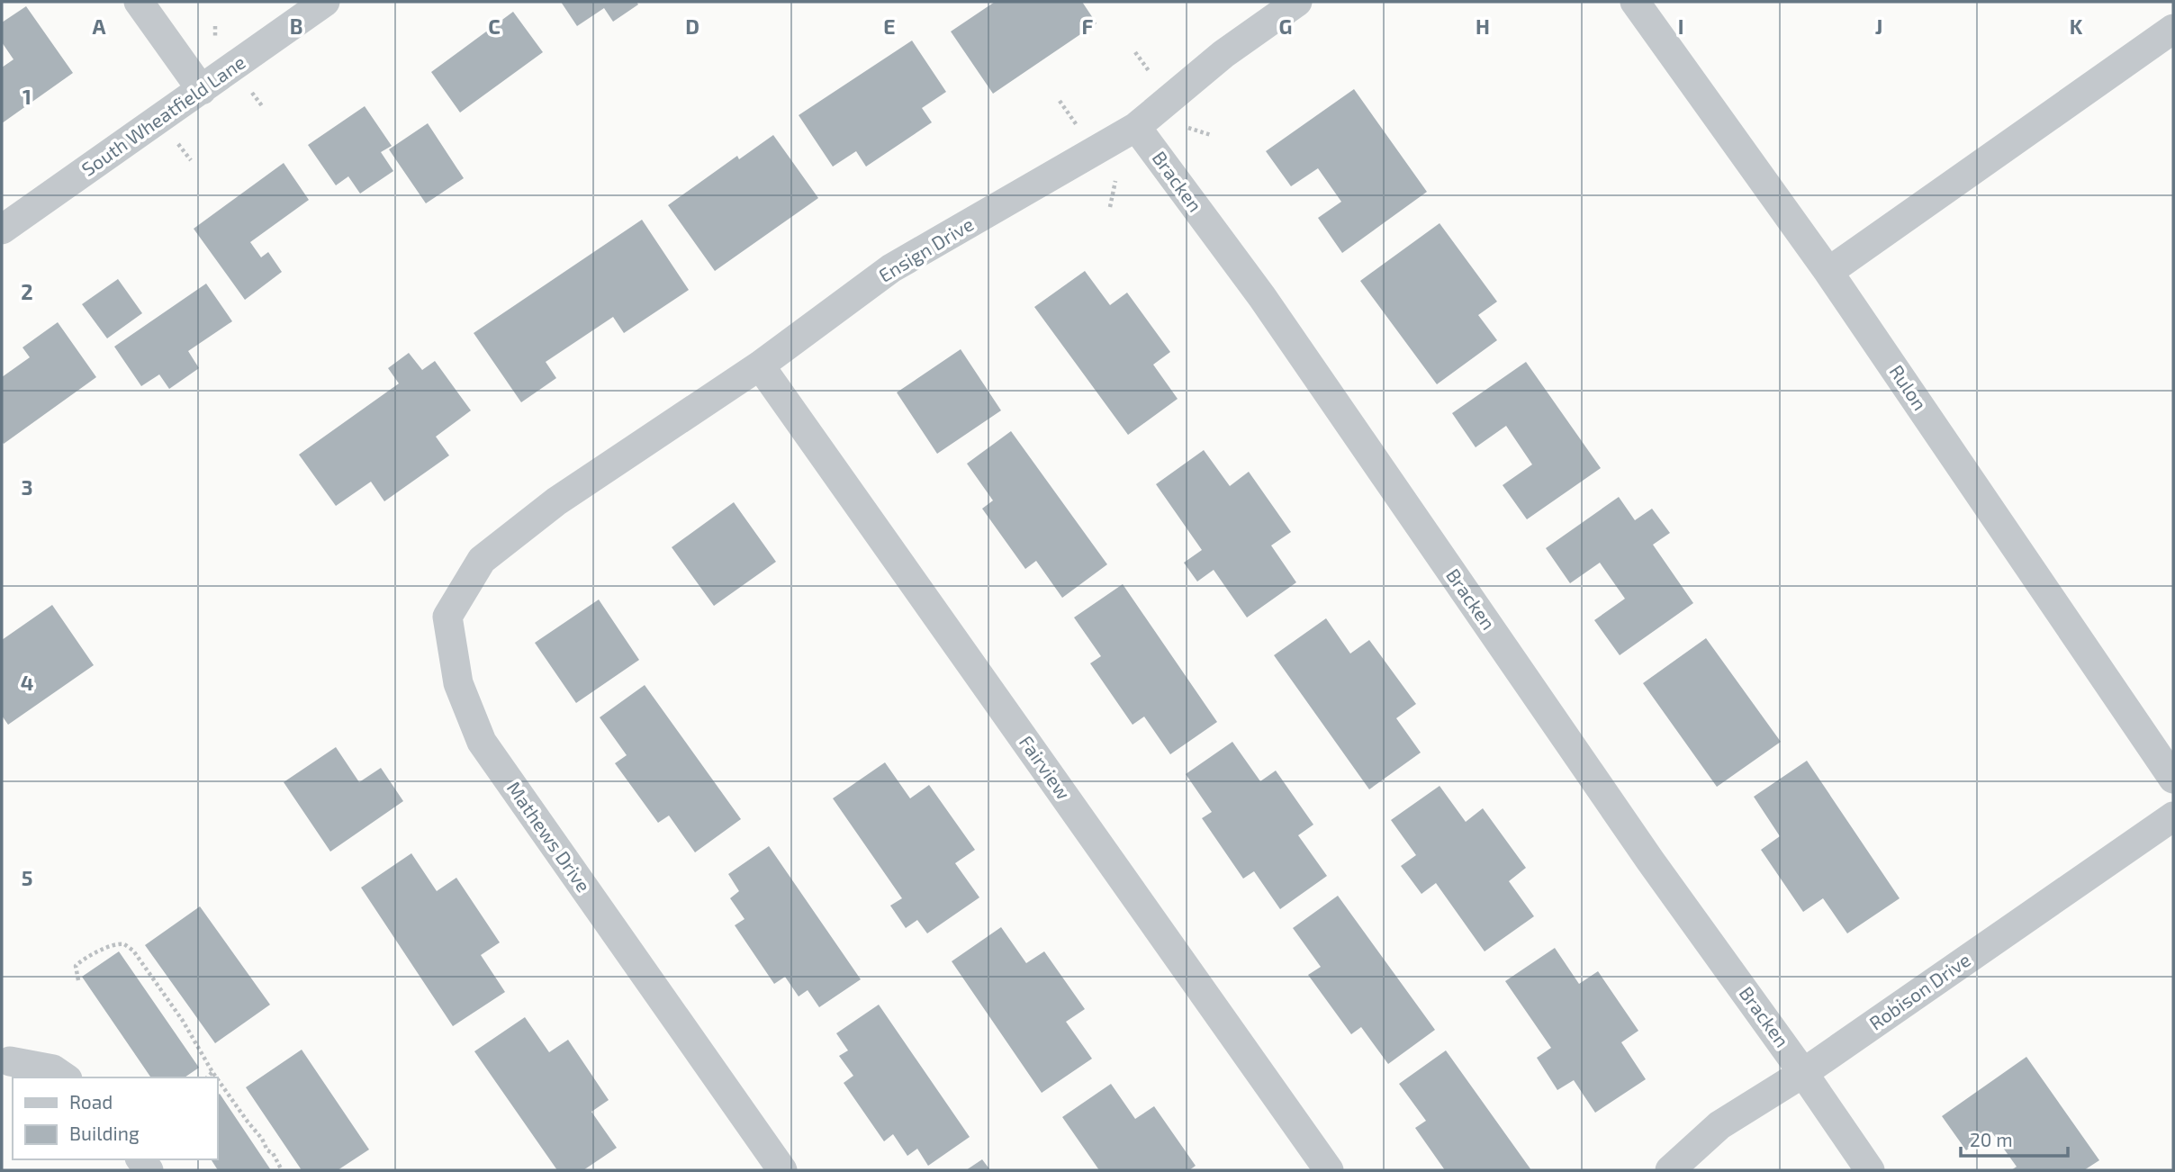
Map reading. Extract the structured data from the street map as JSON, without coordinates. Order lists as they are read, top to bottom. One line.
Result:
{"streets":{"street":["South Wheatfield Lane","Bracken","Ensign Drive","Rulon","Fairview","Mathews Drive","Robison Drive"]},"crossings":[["Bracken","Ensign Drive"],["Bracken","Robison Drive"],["Ensign Drive","Fairview"],["Ensign Drive","Mathews Drive"]],"legend":["Road","Building"],"scale_bar":"20 m","grid":{"columns":["A","B","C","D","E","F","G","H","I","J","K"],"rows":["1","2","3","4","5"]}}
